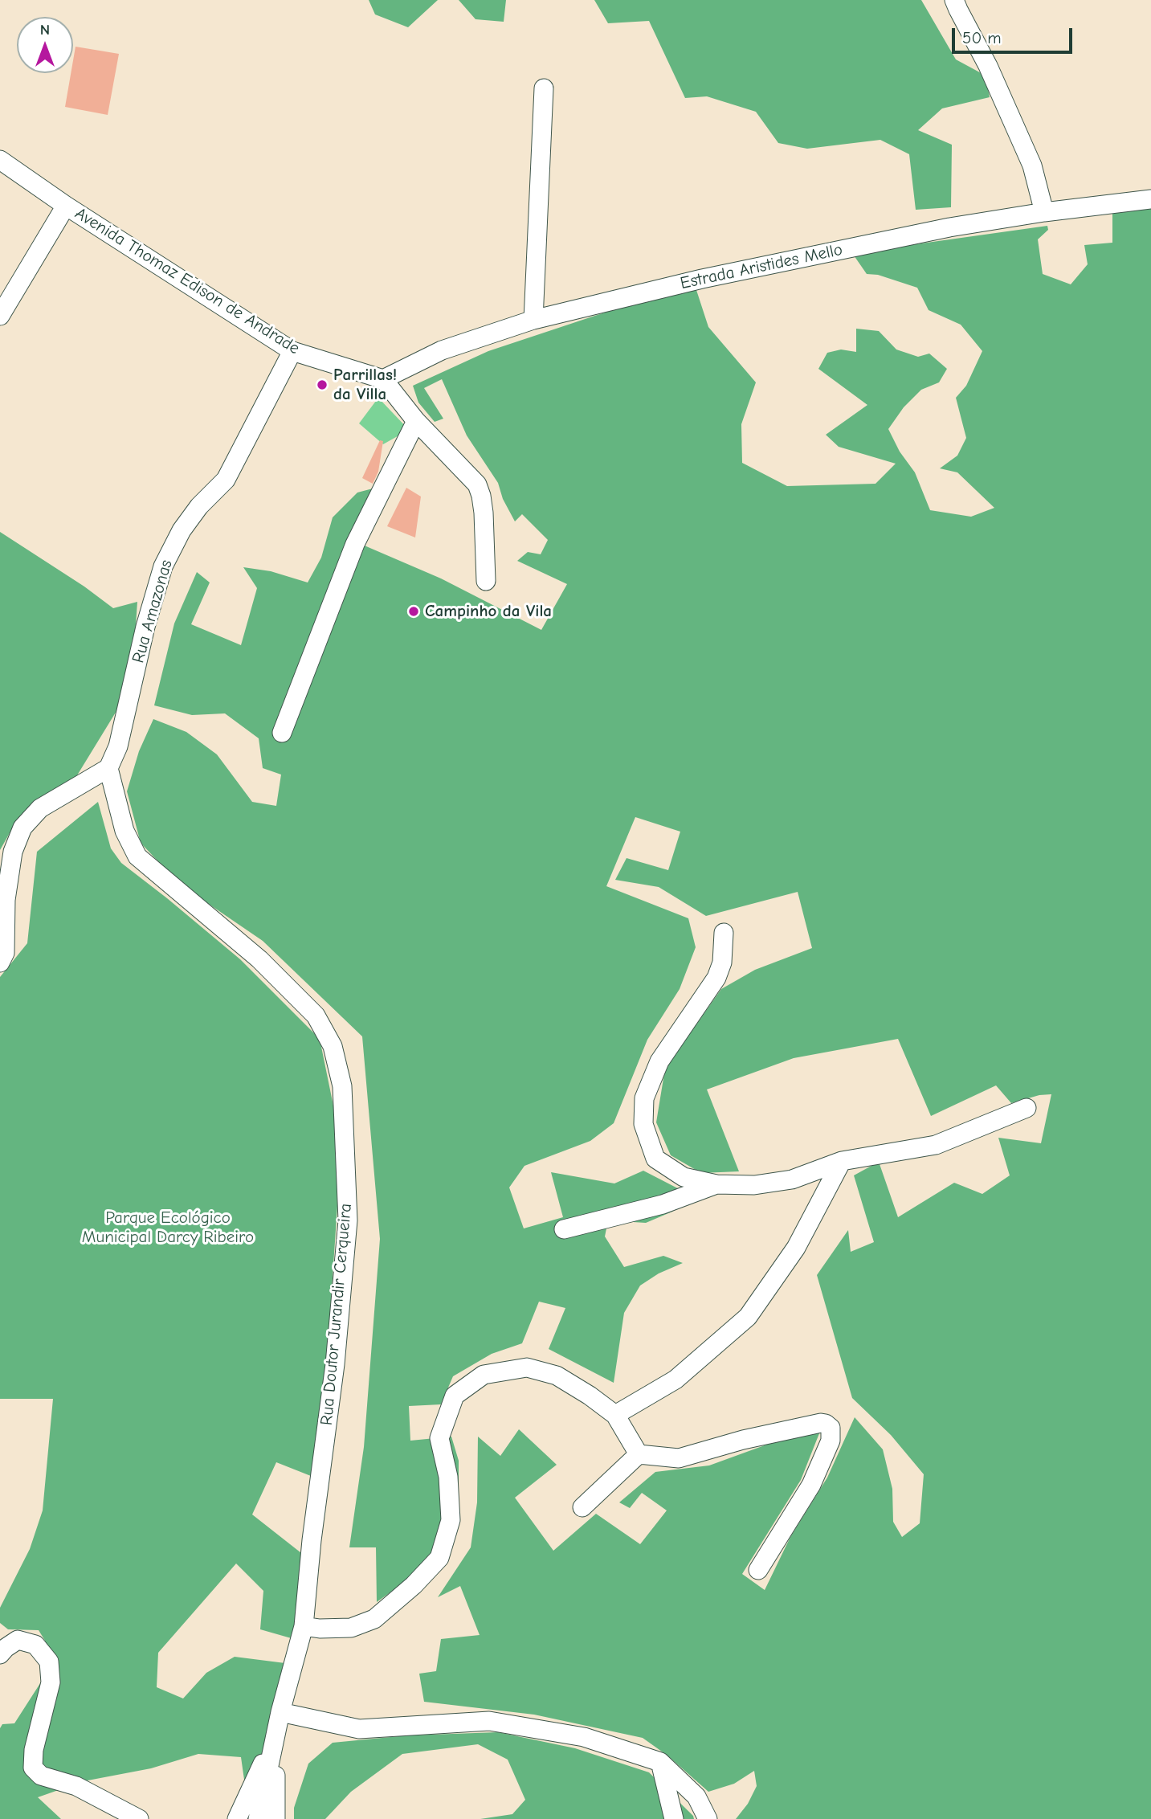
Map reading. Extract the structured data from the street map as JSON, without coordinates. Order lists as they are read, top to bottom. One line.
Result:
{"streets":{"street":["Estrada Aristides Mello","Avenida Thomaz Edison de Andrade","Rua Amazonas","Rua Doutor Jurandir Cerqueira"]},"crossings":[["Estrada Aristides Mello","Avenida Thomaz Edison de Andrade"],["Avenida Thomaz Edison de Andrade","Rua Amazonas"],["Rua Amazonas","Rua Doutor Jurandir Cerqueira"]],"parks":["Parque Ecológico Municipal Darcy Ribeiro"],"places":["Parrillas! da Villa","Campinho da Vila"],"scale_bar":"50 m","north":"top"}
